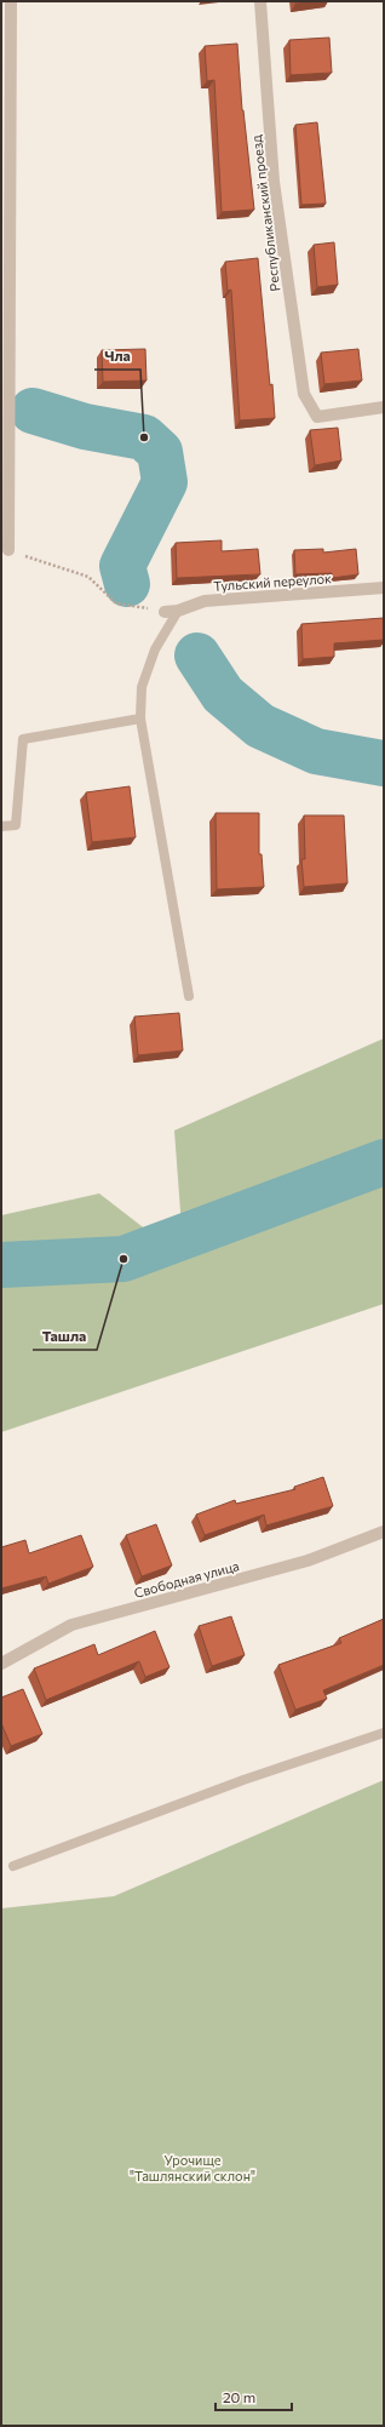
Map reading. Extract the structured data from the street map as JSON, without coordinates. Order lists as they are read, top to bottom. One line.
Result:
{"streets":{"street":["Республиканский проезд","Тульский переулок","Свободная улица"]},"parks":["Урочище \"Ташлянский склон\""],"places":["Чла","Ташла"],"scale_bar":"20 m"}
